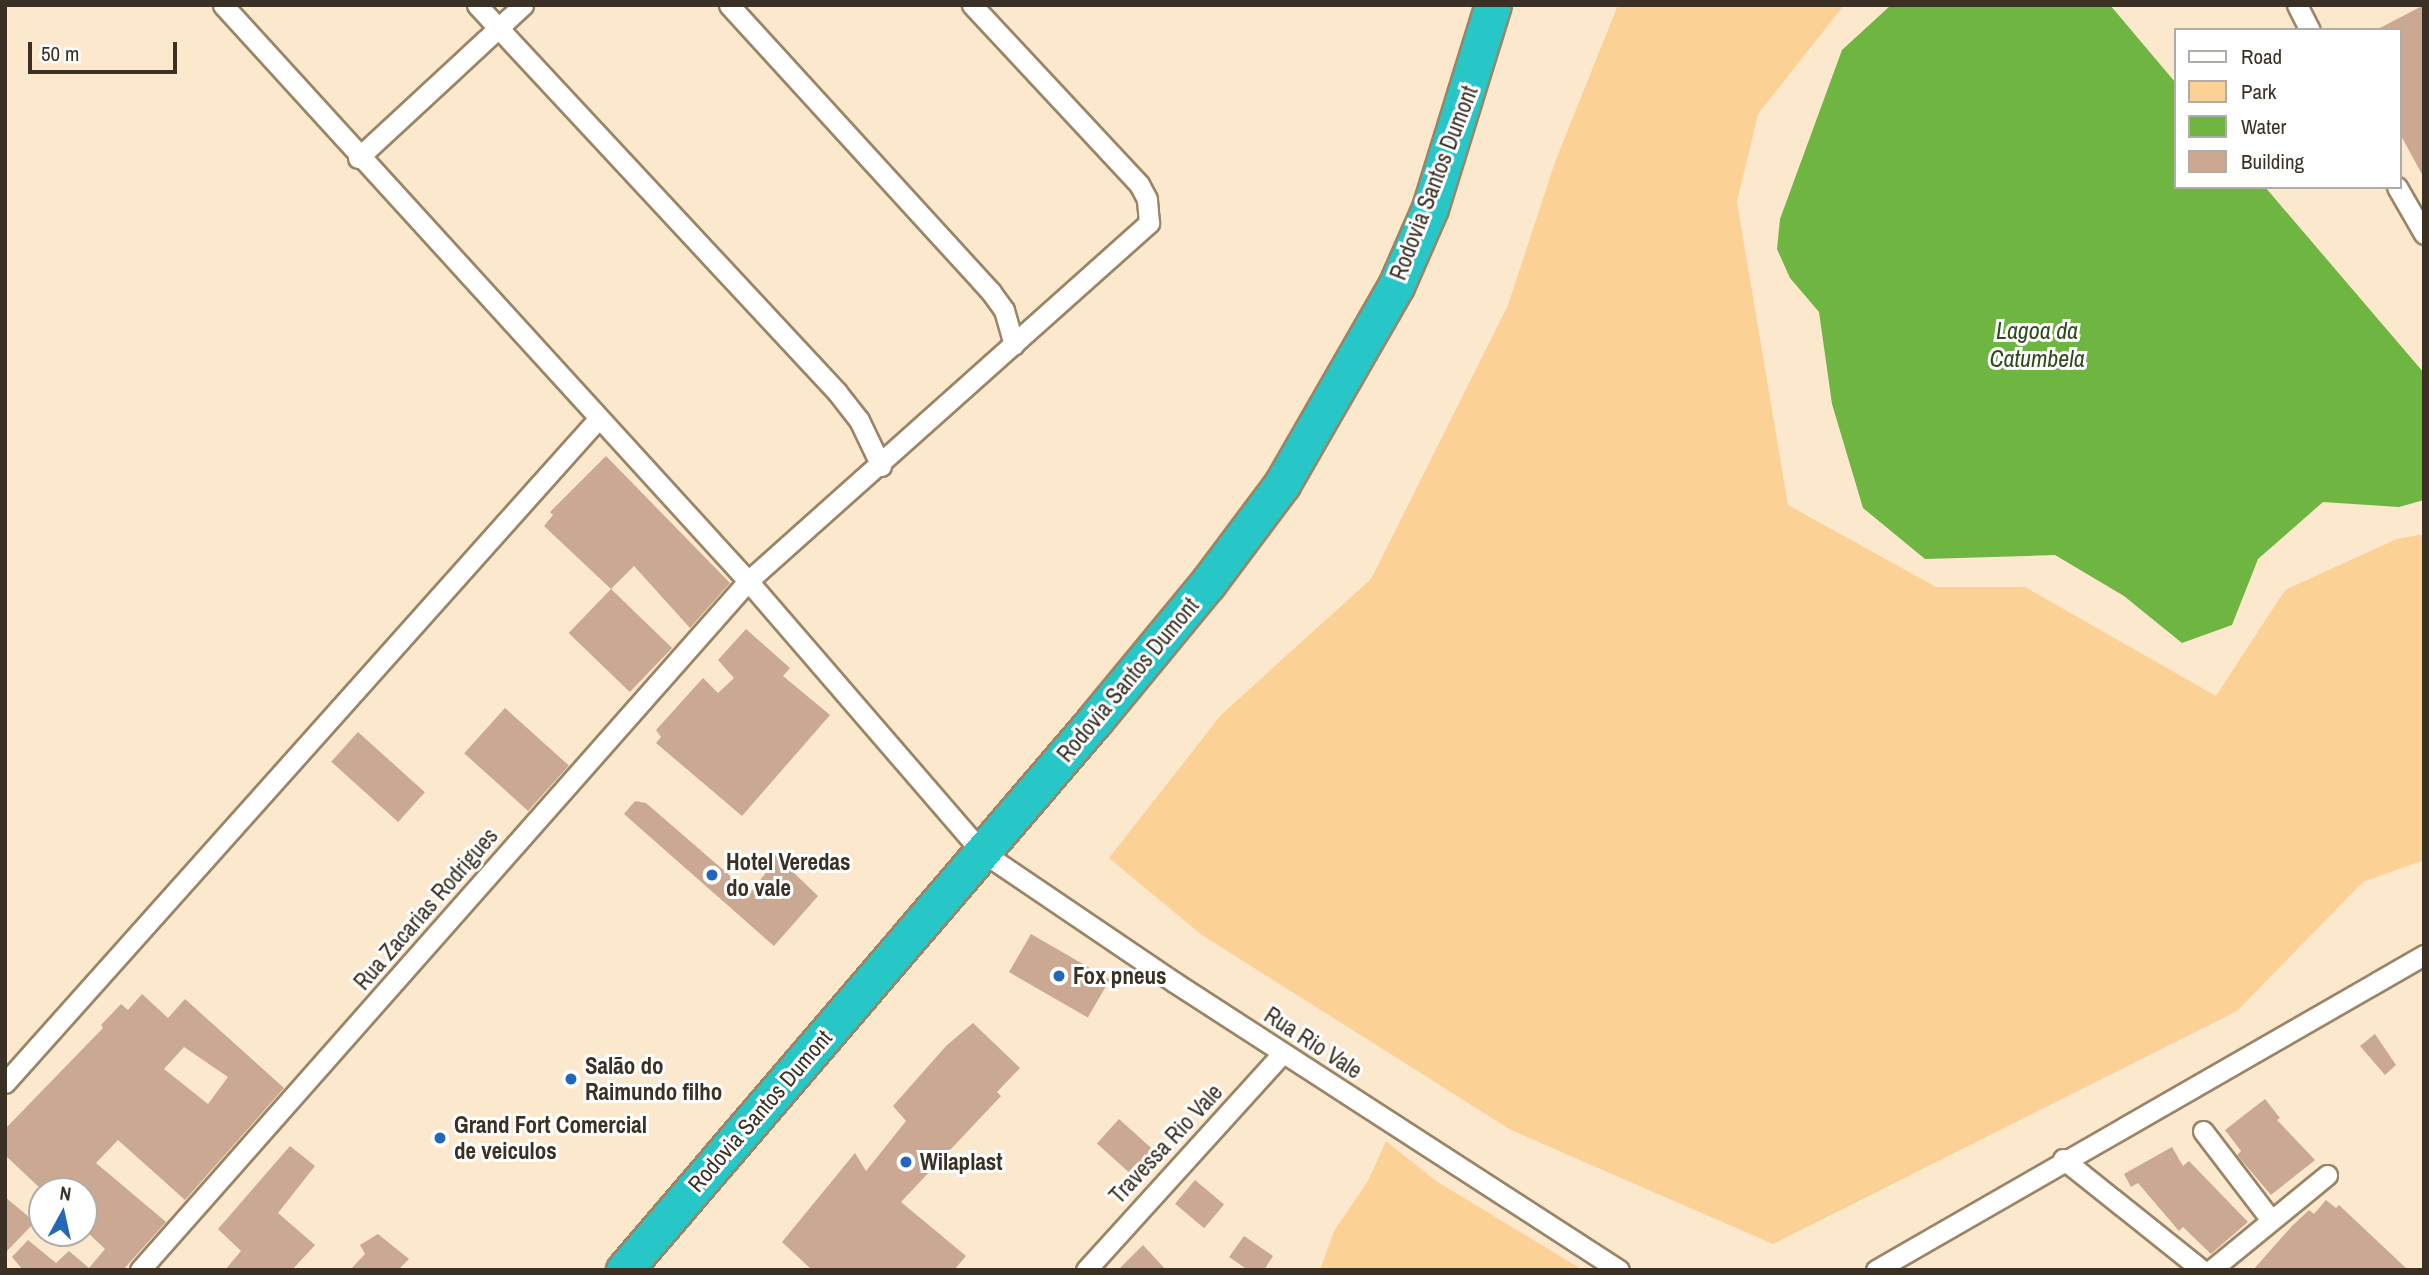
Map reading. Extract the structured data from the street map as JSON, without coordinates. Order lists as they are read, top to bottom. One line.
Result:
{"streets":{"highway":["Rodovia Santos Dumont"],"street":["Rua Zacarias Rodrigues","Rua Rio Vale","Travessa Rio Vale"]},"crossings":[["Rodovia Santos Dumont","Rua Rio Vale"],["Rua Zacarias Rodrigues","Rua Rio Vale"],["Rua Rio Vale","Travessa Rio Vale"]],"water":["Lagoa da Catumbela"],"places":["Hotel Veredas do vale","Fox pneus","Salão do Raimundo filho","Grand Fort Comercial de veiculos","Wilaplast"],"legend":["Road","Park","Water","Building"],"scale_bar":"50 m","north":"top"}
